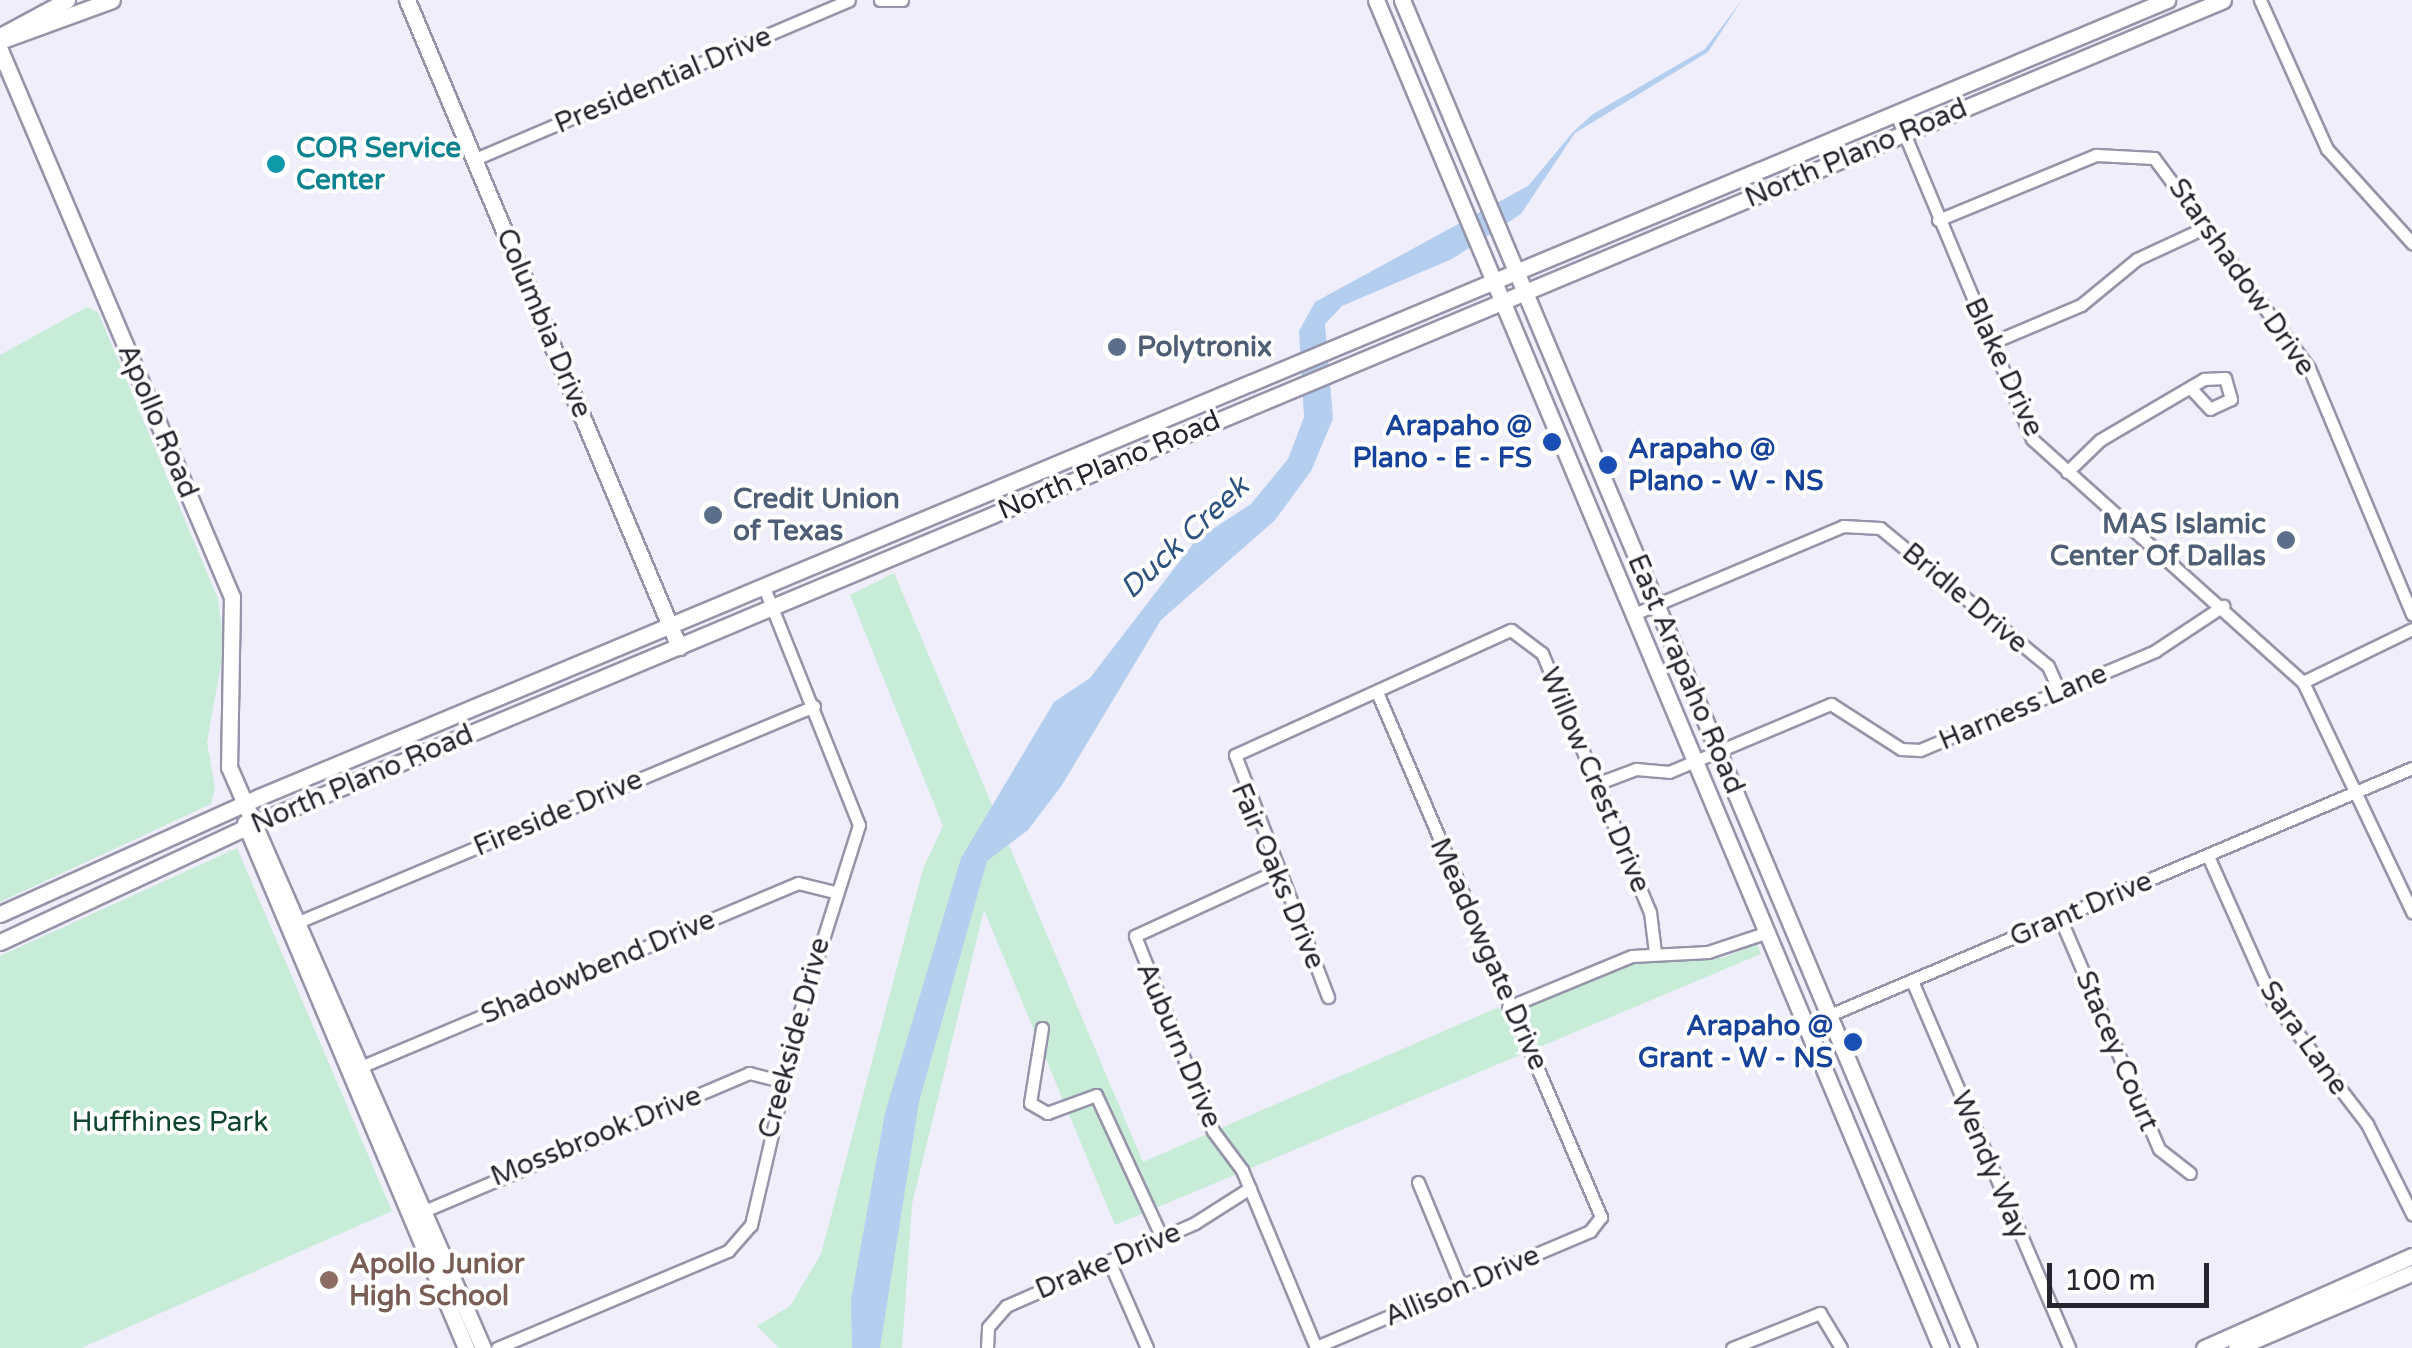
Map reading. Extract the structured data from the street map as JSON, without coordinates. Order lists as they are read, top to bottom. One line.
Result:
{"streets":{"main road":["North Plano Road","Columbia Drive","Apollo Road","East Arapaho Road"],"street":["Presidential Drive","Starshadow Drive","Blake Drive","Bridle Drive","Harness Lane","Willow Crest Drive","Fireside Drive","Fair Oaks Drive","Grant Drive","Meadowgate Drive","Shadowbend Drive","Creekside Drive","Sara Lane","Auburn Drive","Stacey Court","Mossbrook Drive","Wendy Way","Drake Drive","Allison Drive"]},"crossings":[["Presidential Drive","Columbia Drive"],["North Plano Road","Columbia Drive"],["North Plano Road","Blake Drive"],["North Plano Road","Apollo Road"],["North Plano Road","East Arapaho Road"],["North Plano Road","Creekside Drive"],["Starshadow Drive","Blake Drive"],["Blake Drive","Harness Lane"],["Blake Drive","Grant Drive"],["Apollo Road","Fireside Drive"],["Apollo Road","Shadowbend Drive"],["Apollo Road","Mossbrook Drive"],["Bridle Drive","East Arapaho Road"],["Bridle Drive","Harness Lane"],["East Arapaho Road","Harness Lane"],["East Arapaho Road","Grant Drive"],["Harness Lane","Willow Crest Drive"],["Willow Crest Drive","Fair Oaks Drive"],["Willow Crest Drive","Meadowgate Drive"],["Fireside Drive","Creekside Drive"],["Fair Oaks Drive","Auburn Drive"],["Grant Drive","Sara Lane"],["Grant Drive","Stacey Court"],["Grant Drive","Wendy Way"],["Meadowgate Drive","Allison Drive"],["Shadowbend Drive","Creekside Drive"],["Creekside Drive","Mossbrook Drive"],["Auburn Drive","Drake Drive"],["Auburn Drive","Allison Drive"]],"water":["Duck Creek"],"parks":["Huffhines Park"],"places":["COR Service Center","Polytronix","Arapaho @ Plano - E - FS","Arapaho @ Plano - W - NS","Credit Union of Texas","MAS Islamic Center Of Dallas","Arapaho @ Grant - W - NS","Apollo Junior High School"],"scale_bar":"100 m"}
